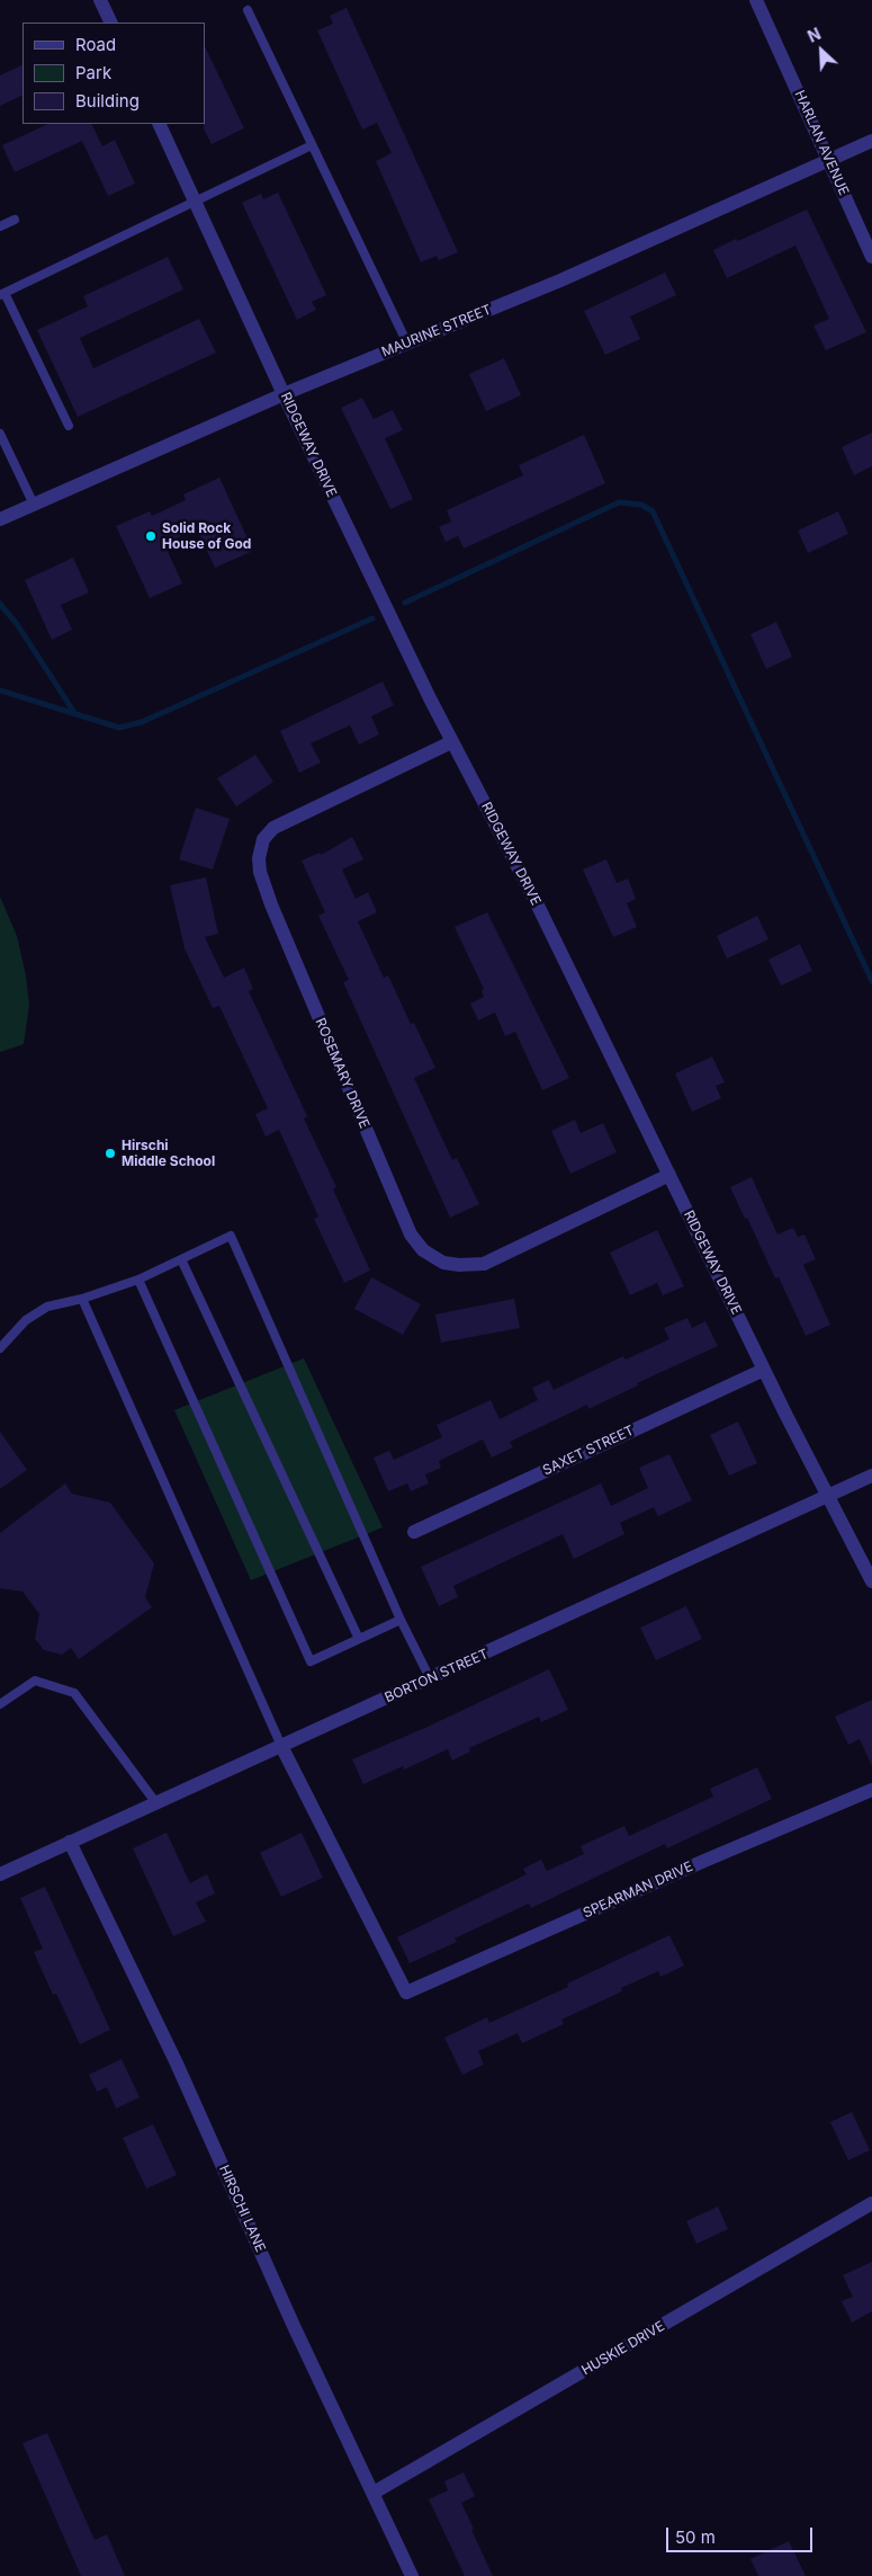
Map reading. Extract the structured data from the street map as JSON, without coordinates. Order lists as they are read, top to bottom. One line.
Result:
{"streets":{"street":["HARLAN AVENUE","MAURINE STREET","RIDGEWAY DRIVE","ROSEMARY DRIVE","SAXET STREET","BORTON STREET","SPEARMAN DRIVE","HIRSCHI LANE","HUSKIE DRIVE"]},"crossings":[["HARLAN AVENUE","MAURINE STREET"],["MAURINE STREET","RIDGEWAY DRIVE"],["RIDGEWAY DRIVE","ROSEMARY DRIVE"],["RIDGEWAY DRIVE","SAXET STREET"],["RIDGEWAY DRIVE","BORTON STREET"],["BORTON STREET","SPEARMAN DRIVE"],["BORTON STREET","HIRSCHI LANE"],["HIRSCHI LANE","HUSKIE DRIVE"]],"places":["Solid Rock House of God","Hirschi Middle School"],"legend":["Road","Park","Building"],"scale_bar":"50 m","north":"top left"}
